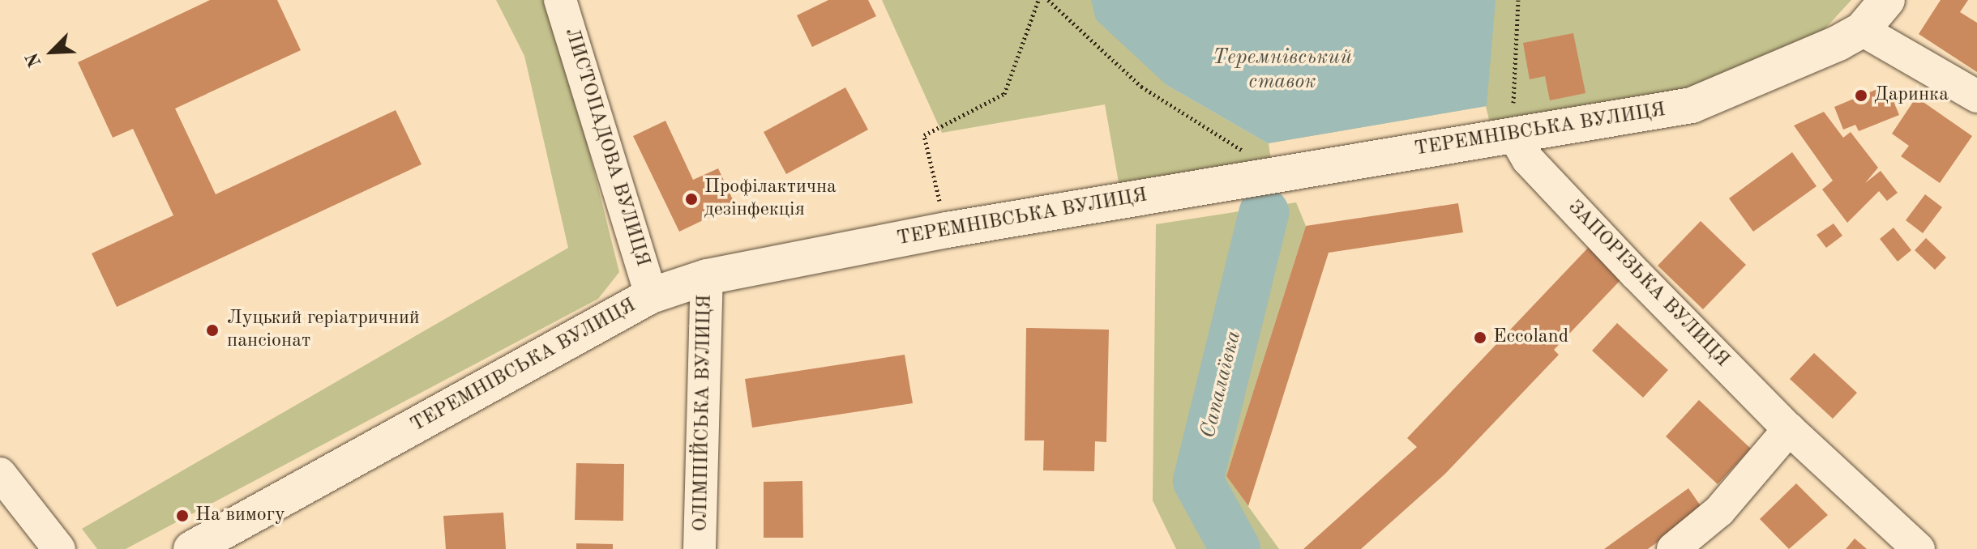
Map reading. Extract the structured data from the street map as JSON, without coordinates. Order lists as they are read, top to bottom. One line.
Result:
{"streets":{"street":["ТЕРЕМНІВСЬКА ВУЛИЦЯ","ЛИСТОПАДОВА ВУЛИЦЯ","ЗАПОРІЗЬКА ВУЛИЦЯ","ОЛІМПІЙСЬКА ВУЛИЦЯ"]},"crossings":[["ТЕРЕМНІВСЬКА ВУЛИЦЯ","ЛИСТОПАДОВА ВУЛИЦЯ"],["ТЕРЕМНІВСЬКА ВУЛИЦЯ","ЗАПОРІЗЬКА ВУЛИЦЯ"],["ТЕРЕМНІВСЬКА ВУЛИЦЯ","ОЛІМПІЙСЬКА ВУЛИЦЯ"]],"water":["Теремнівський ставок","Сапалаївка"],"places":["Даринка","Профілактична дезінфекція","Луцький геріатричний пансіонат","Eccoland","На вимогу"],"north":"bottom left"}
